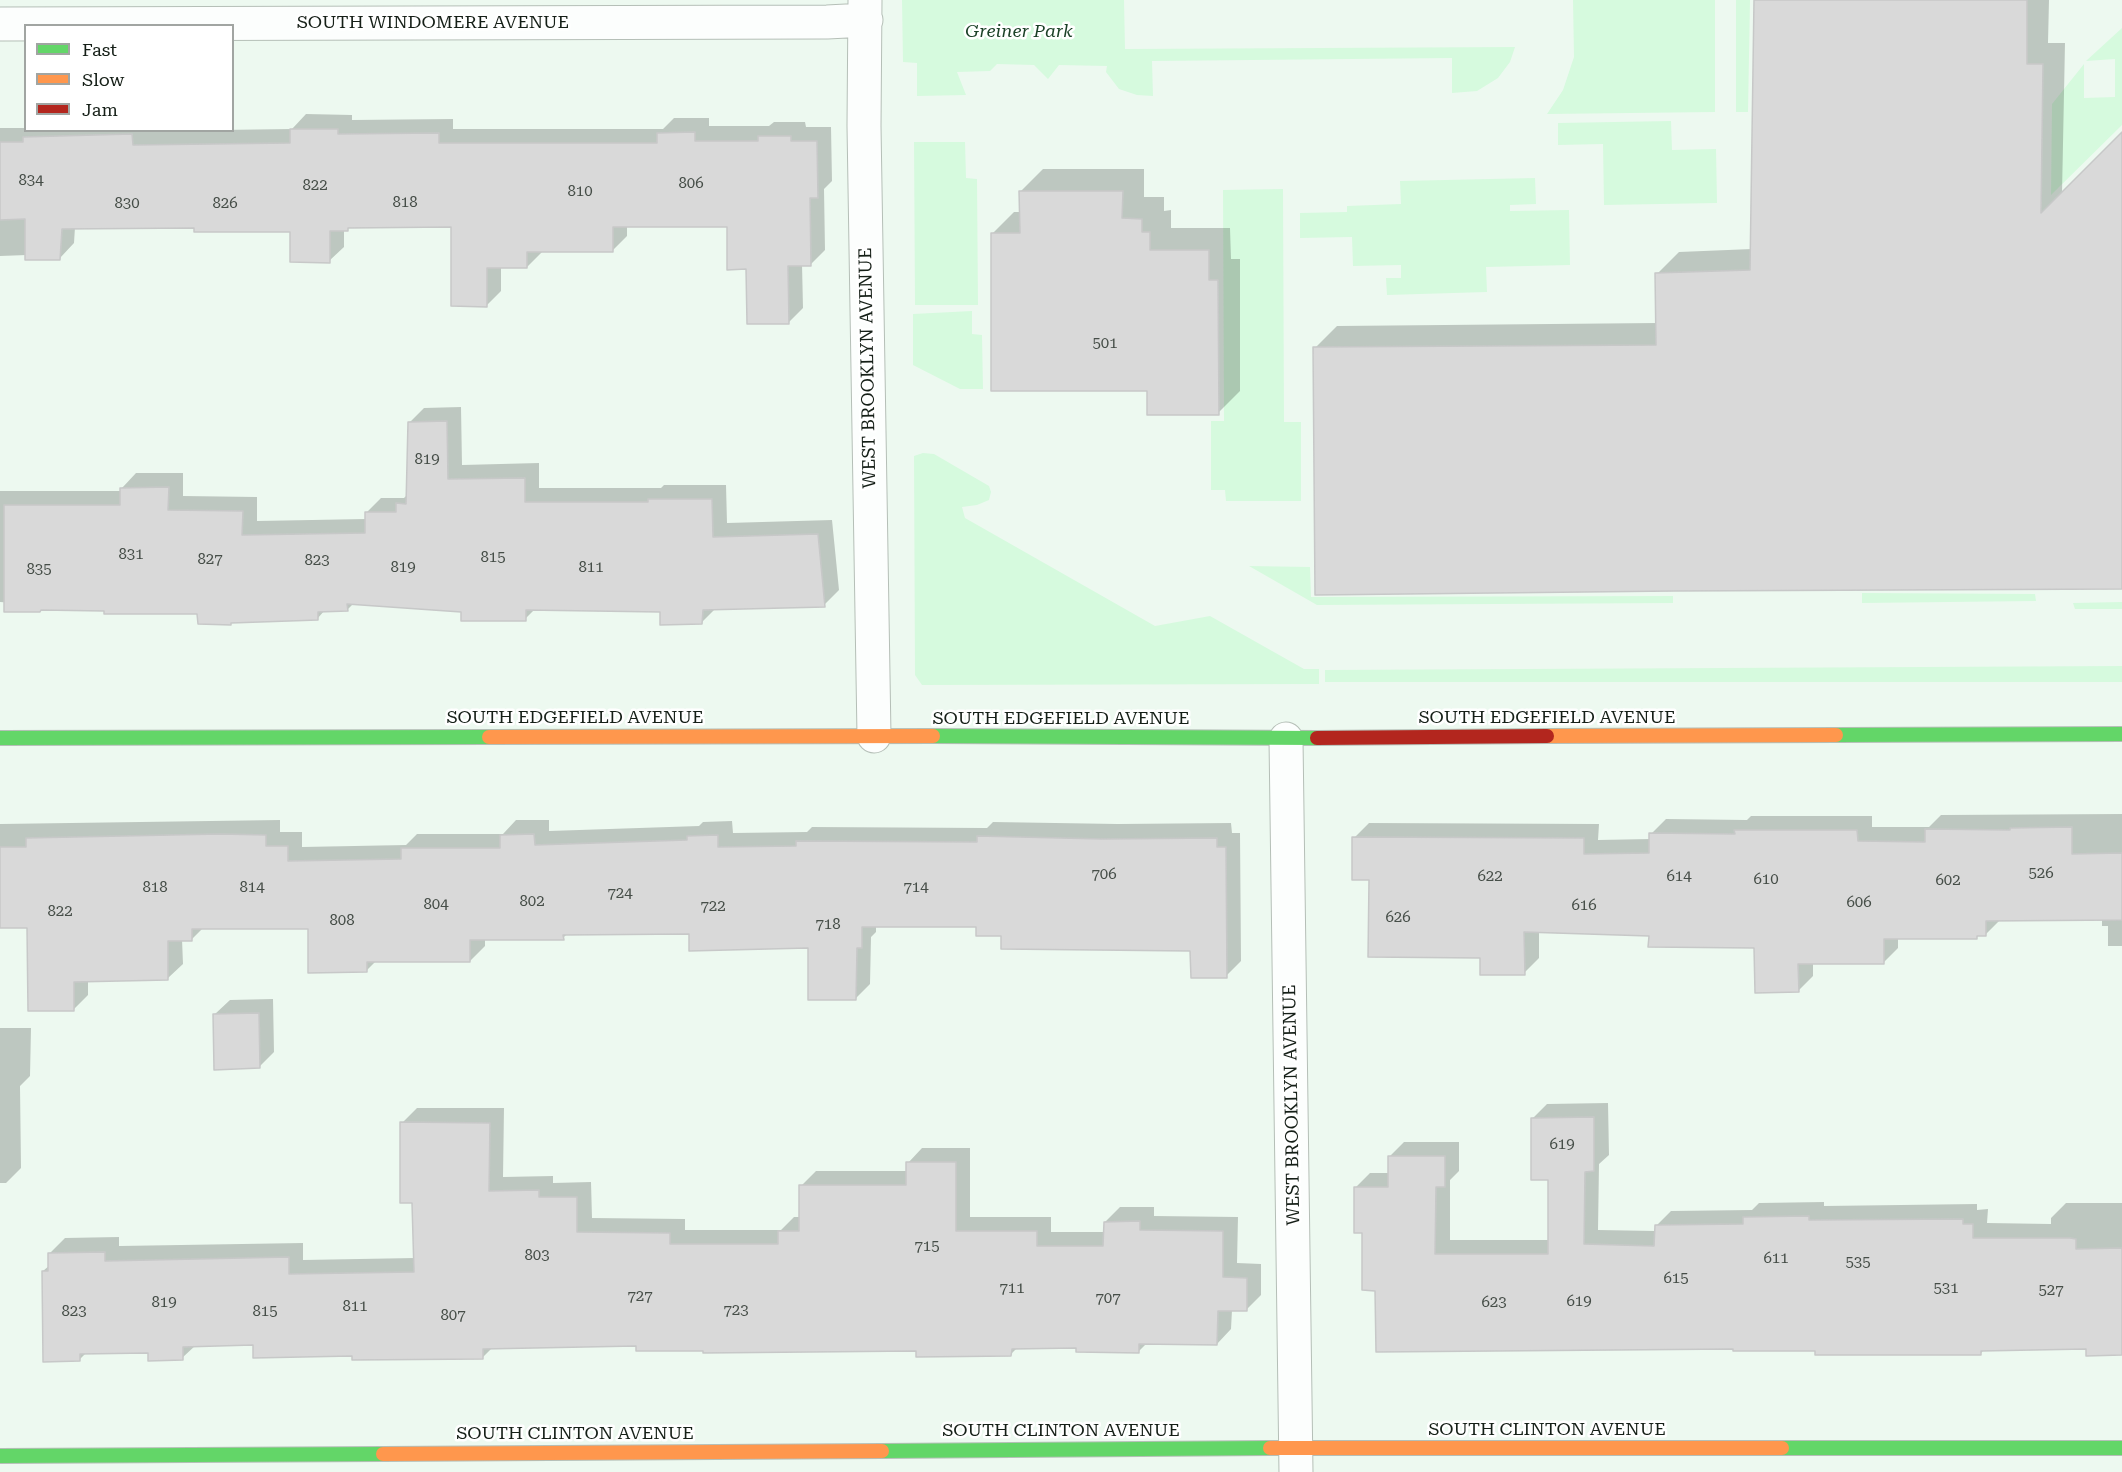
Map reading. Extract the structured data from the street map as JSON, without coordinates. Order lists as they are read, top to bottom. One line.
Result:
{"streets":{"street":["SOUTH WINDOMERE AVENUE","WEST BROOKLYN AVENUE","SOUTH EDGEFIELD AVENUE","SOUTH CLINTON AVENUE"]},"crossings":[["SOUTH WINDOMERE AVENUE","WEST BROOKLYN AVENUE"],["WEST BROOKLYN AVENUE","SOUTH EDGEFIELD AVENUE"],["WEST BROOKLYN AVENUE","SOUTH CLINTON AVENUE"]],"parks":["Greiner Park"],"house_numbers":["834","806","822","810","818","830","826","501","819","831","815","827","823","819","811","835","526","706","622","614","610","602","818","814","714","724","802","606","804","616","722","822","626","808","718","619","715","803","611","535","615","711","531","527","727","707","619","819","623","811","723","823","815","807"],"legend":["Fast","Slow","Jam"]}
